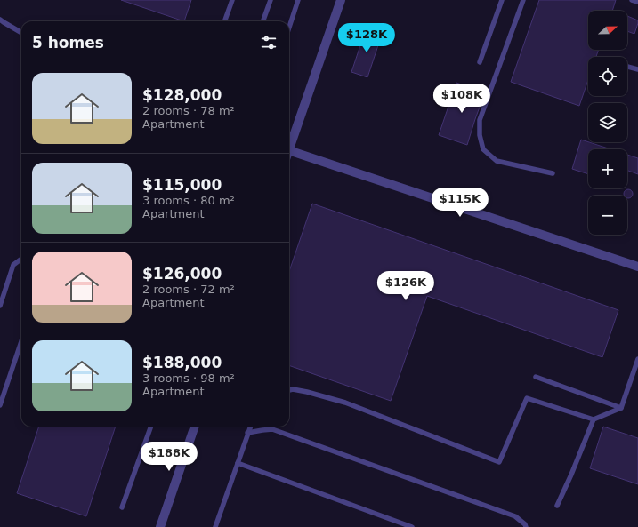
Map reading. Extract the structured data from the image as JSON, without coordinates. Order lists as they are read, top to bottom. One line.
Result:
{"north":"right","page":{"map_buttons":["+","−"],"heading":"5 homes","price":["$128K","$108K","$115K","$126K","$188K"],"list":[{"name":"$128,000","note":"2 rooms · 78 m² · Apartment"},{"name":"$115,000","note":"3 rooms · 80 m² · Apartment"},{"name":"$126,000","note":"2 rooms · 72 m² · Apartment"},{"name":"$188,000","note":"3 rooms · 98 m² · Apartment"}]}}
